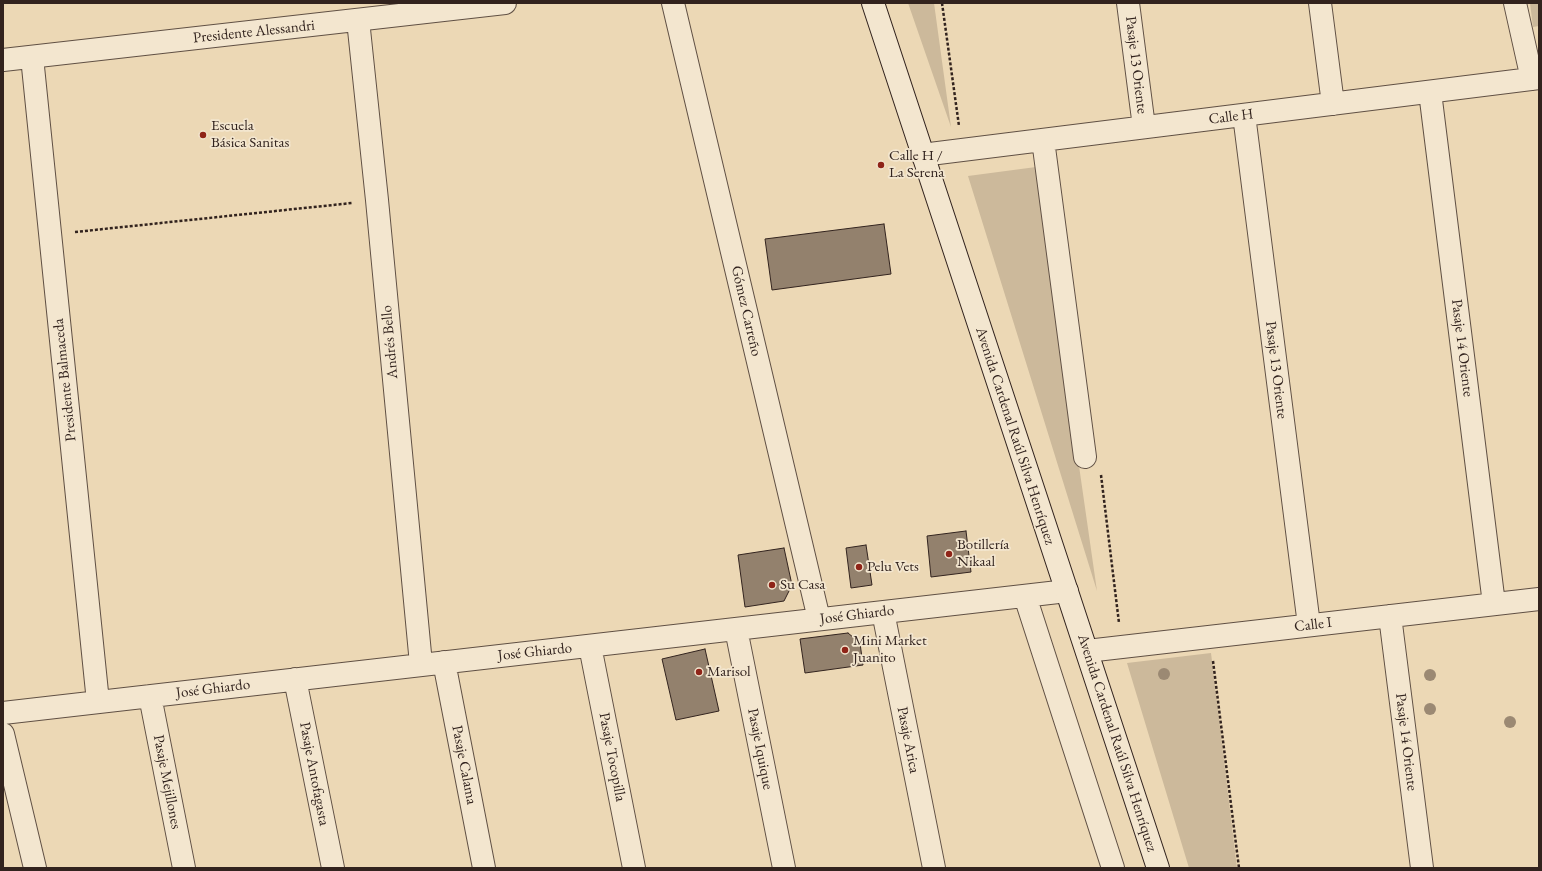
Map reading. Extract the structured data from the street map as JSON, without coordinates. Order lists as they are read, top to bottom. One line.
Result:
{"streets":{"street":["Presidente Alessandri","Pasaje 13 Oriente","Calle H","Gómez Carreño","Andrés Bello","Pasaje 14 Oriente","Presidente Balmaceda","Avenida Cardenal Raúl Silva Henríquez","José Ghiardo","Calle I","Pasaje Arica","Pasaje Iquique","Pasaje Tocopilla","Pasaje Calama","Pasaje Antofagasta","Pasaje Mejillones"]},"crossings":[["Presidente Alessandri","Andrés Bello"],["Presidente Alessandri","Presidente Balmaceda"],["Pasaje 13 Oriente","Calle H"],["Pasaje 13 Oriente","Calle I"],["Calle H","Pasaje 14 Oriente"],["Calle H","Avenida Cardenal Raúl Silva Henríquez"],["Gómez Carreño","José Ghiardo"],["Andrés Bello","José Ghiardo"],["Pasaje 14 Oriente","Calle I"],["Presidente Balmaceda","José Ghiardo"],["Avenida Cardenal Raúl Silva Henríquez","José Ghiardo"],["Avenida Cardenal Raúl Silva Henríquez","Calle I"],["José Ghiardo","Pasaje Arica"],["José Ghiardo","Pasaje Iquique"],["José Ghiardo","Pasaje Tocopilla"],["José Ghiardo","Pasaje Calama"],["José Ghiardo","Pasaje Antofagasta"],["José Ghiardo","Pasaje Mejillones"]],"places":["Escuela Básica Sanitas","Calle H / La Serena","Botillería Nikaal","Pelu Vets","Su Casa","Mini Market Juanito","Marisol"]}
